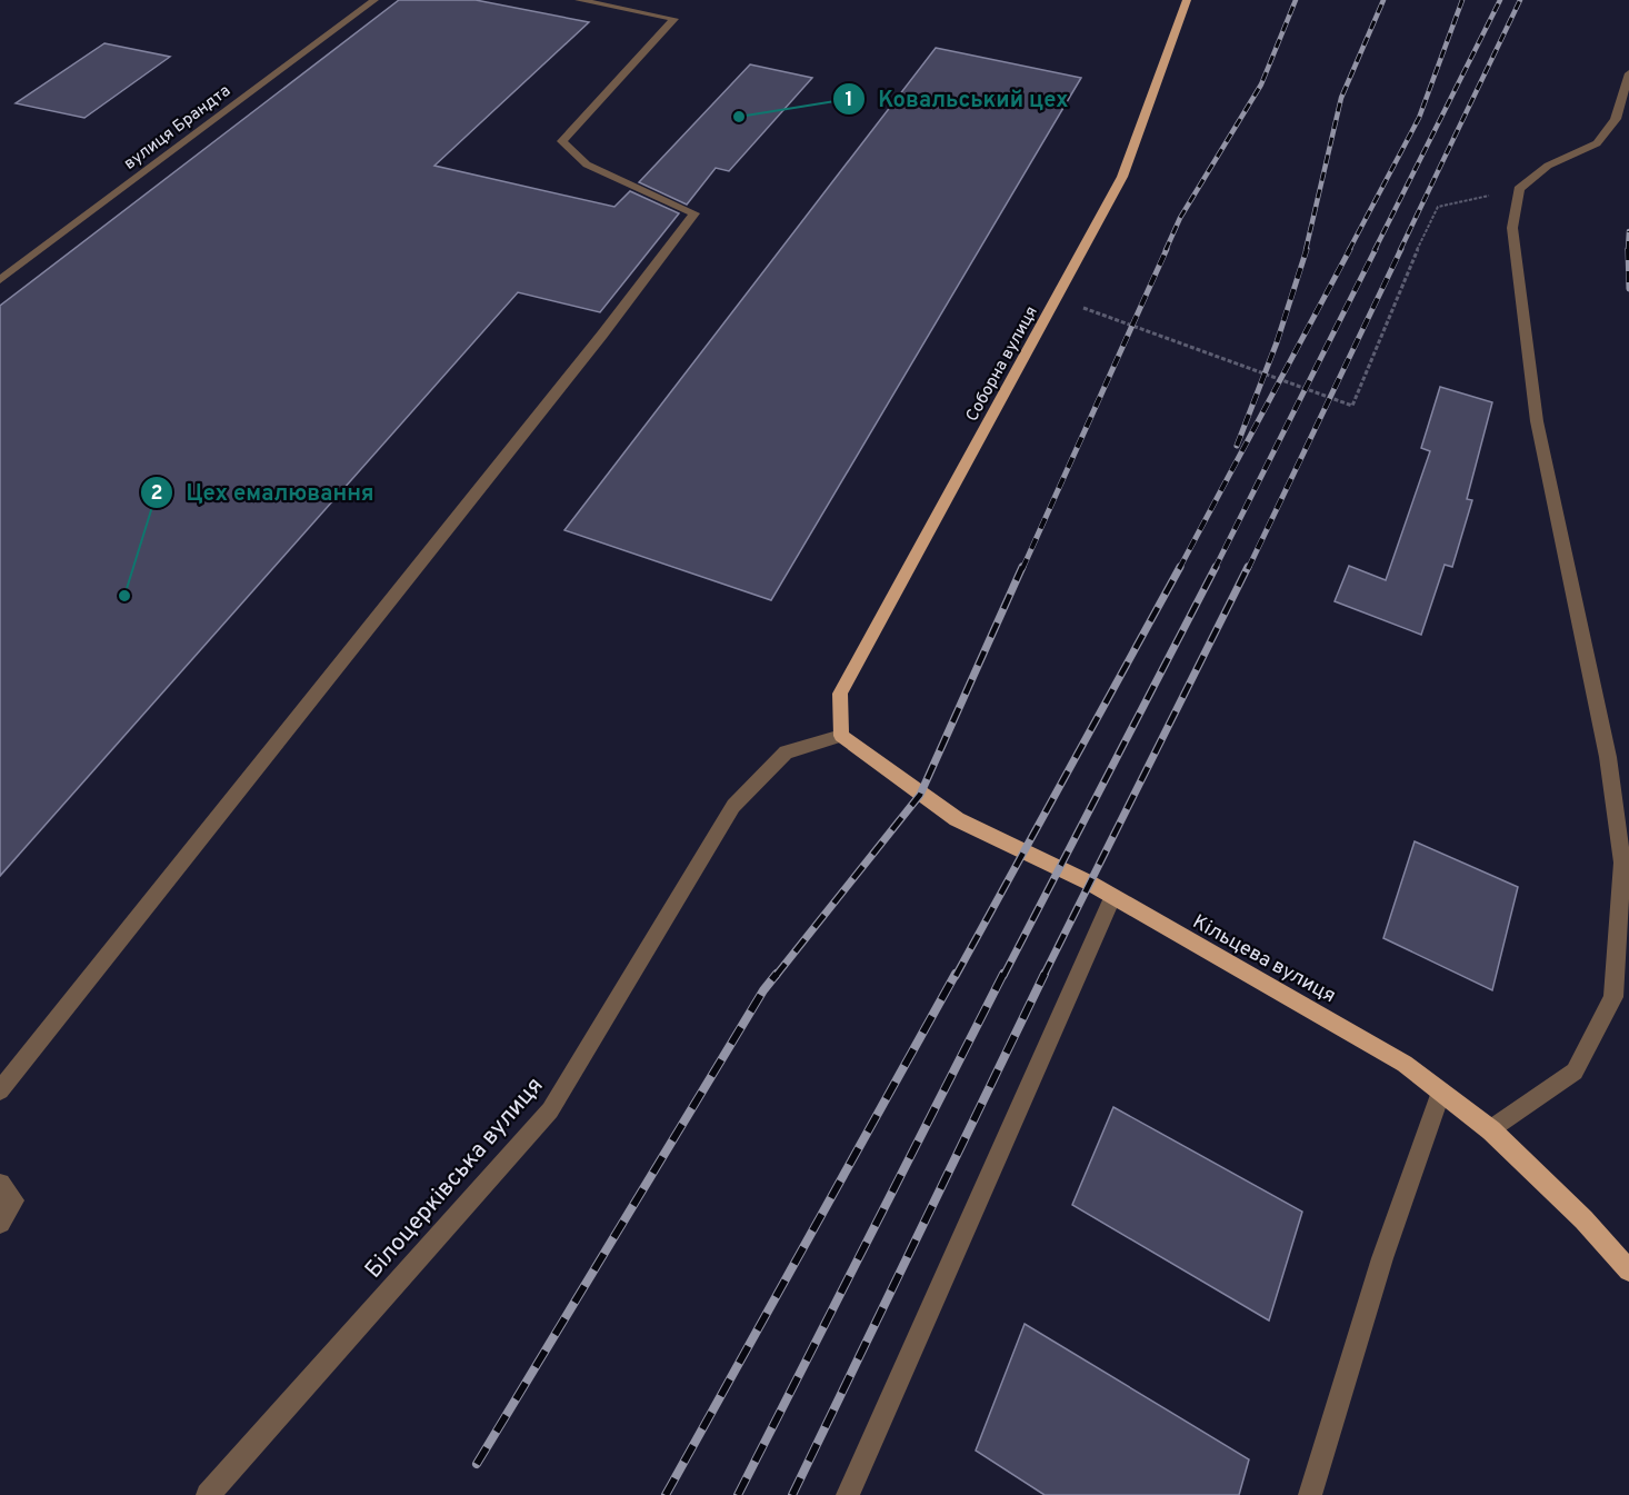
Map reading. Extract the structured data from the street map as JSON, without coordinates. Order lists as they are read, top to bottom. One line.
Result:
{"streets":{"main road":["Соборна вулиця","Кільцева вулиця"],"street":["вулиця Брандта","Білоцерківська вулиця"]},"crossings":[["Соборна вулиця","Кільцева вулиця"],["Соборна вулиця","Білоцерківська вулиця"],["Кільцева вулиця","Білоцерківська вулиця"]],"places":["Ковальський цех","Цех емалювання"]}
